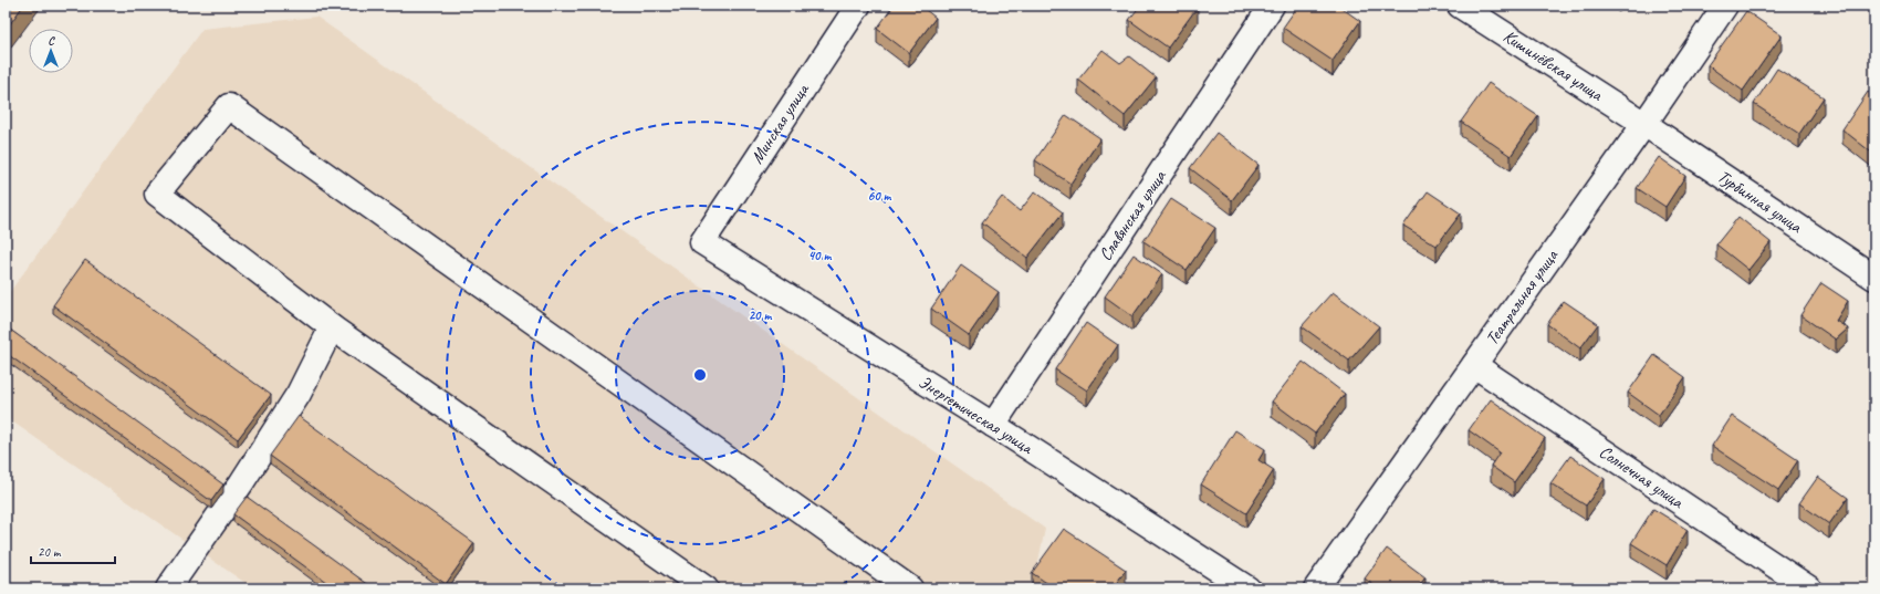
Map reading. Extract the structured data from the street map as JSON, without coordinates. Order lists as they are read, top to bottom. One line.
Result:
{"streets":{"street":["Кишинёвская улица","Минская улица","Турбинная улица","Славянская улица","Театральная улица","Энергетическая улица","Солнечная улица"]},"crossings":[["Кишинёвская улица","Турбинная улица"],["Кишинёвская улица","Театральная улица"],["Минская улица","Энергетическая улица"],["Турбинная улица","Театральная улица"],["Славянская улица","Энергетическая улица"],["Театральная улица","Солнечная улица"]],"scale_bar":"20 m","north":"top","rings":["60 m","40 m","20 m"]}
